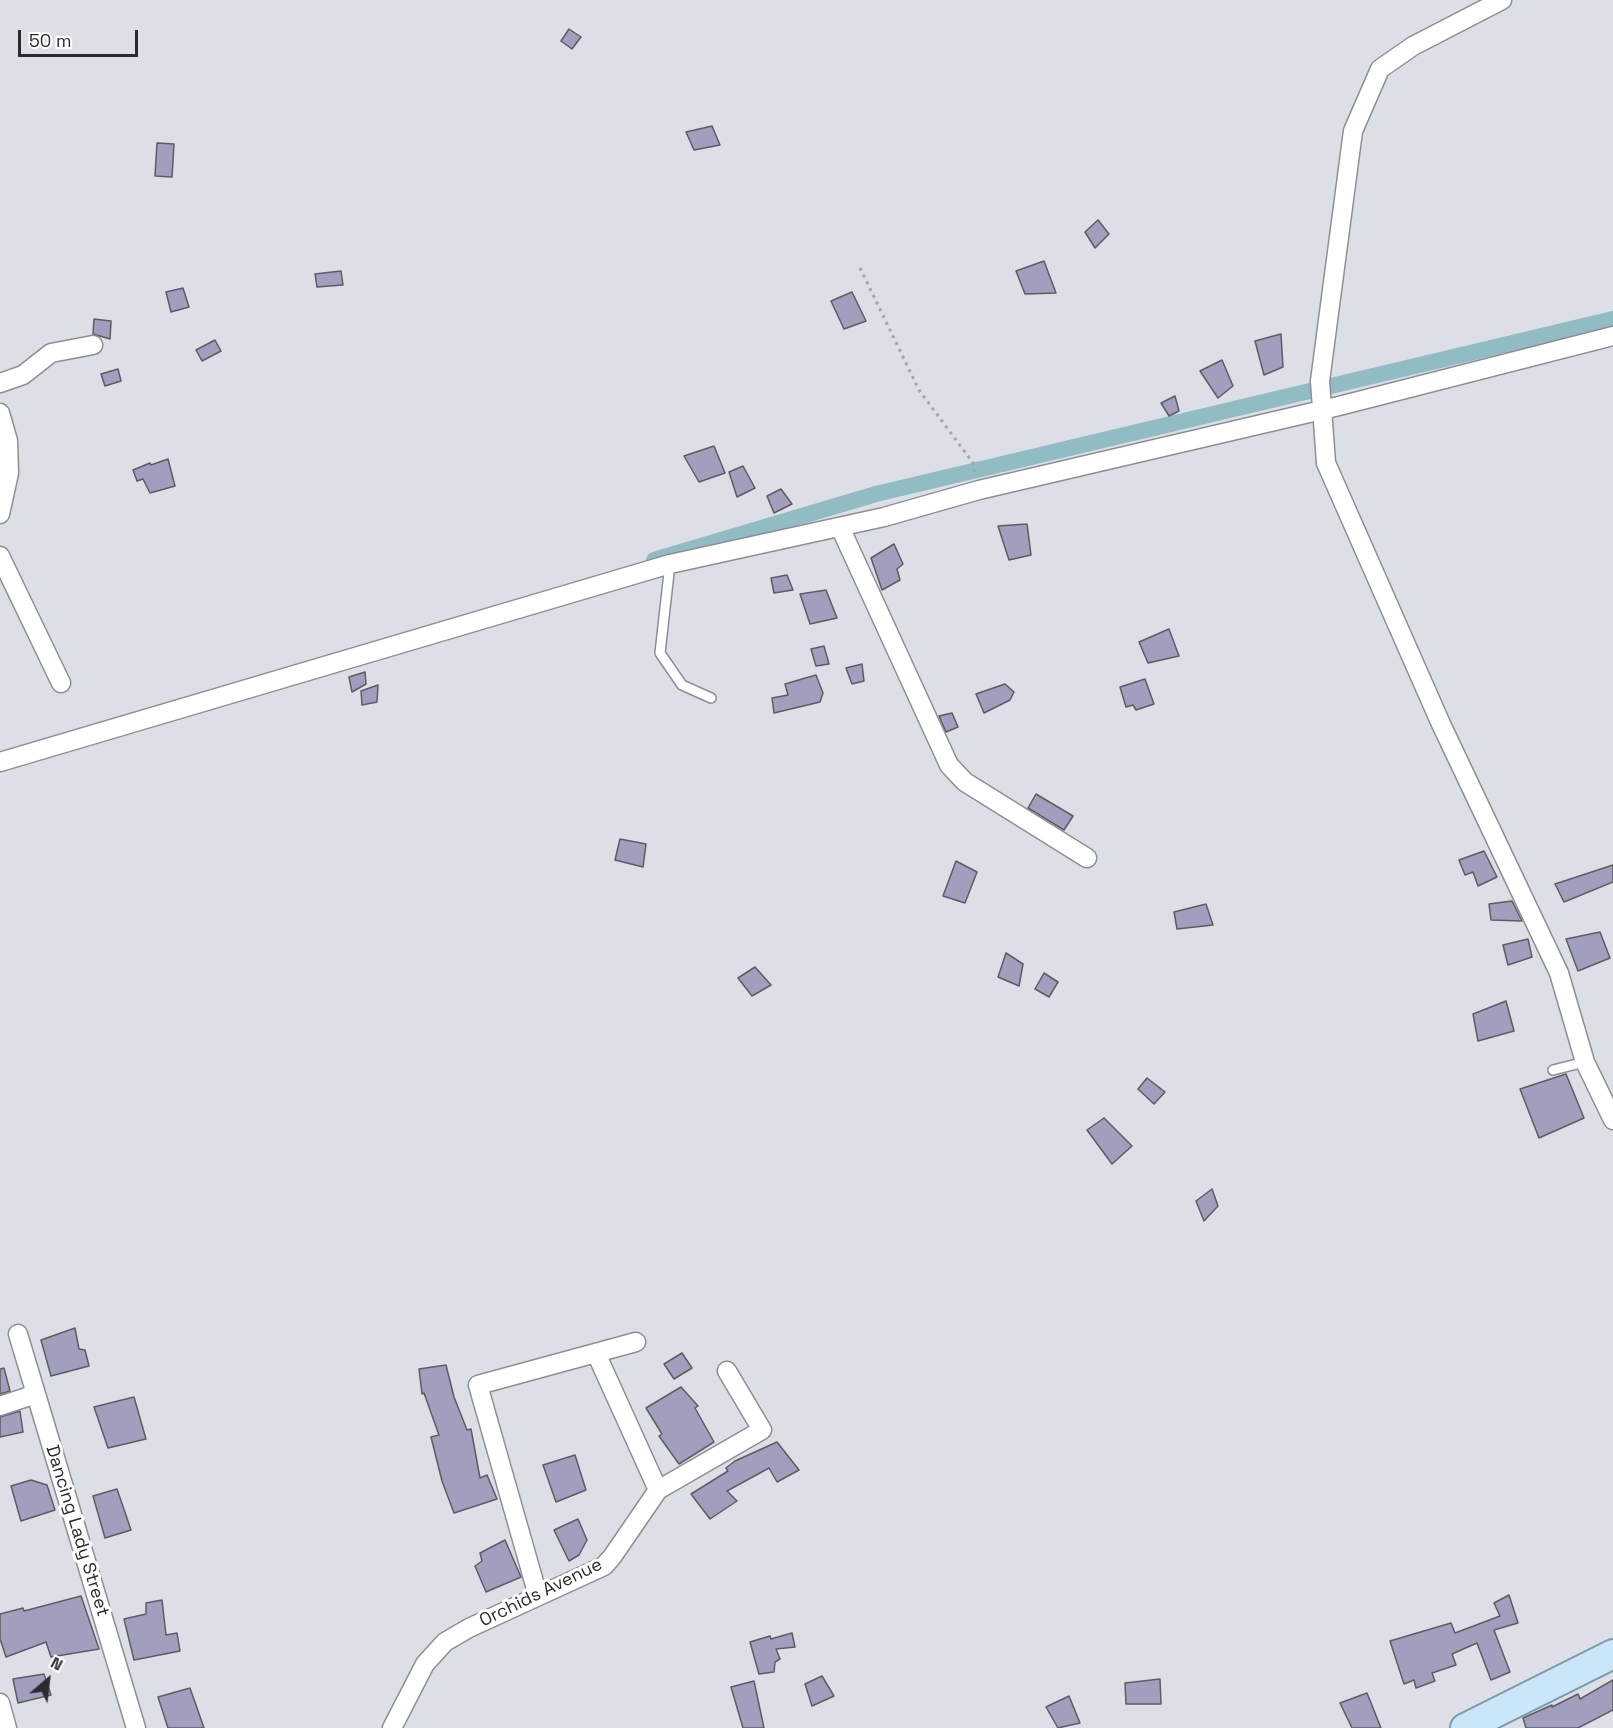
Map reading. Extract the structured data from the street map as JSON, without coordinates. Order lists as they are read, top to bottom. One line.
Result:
{"streets":{"street":["Dancing Lady Street","Orchids Avenue"]},"scale_bar":"50 m","north":"top right"}
